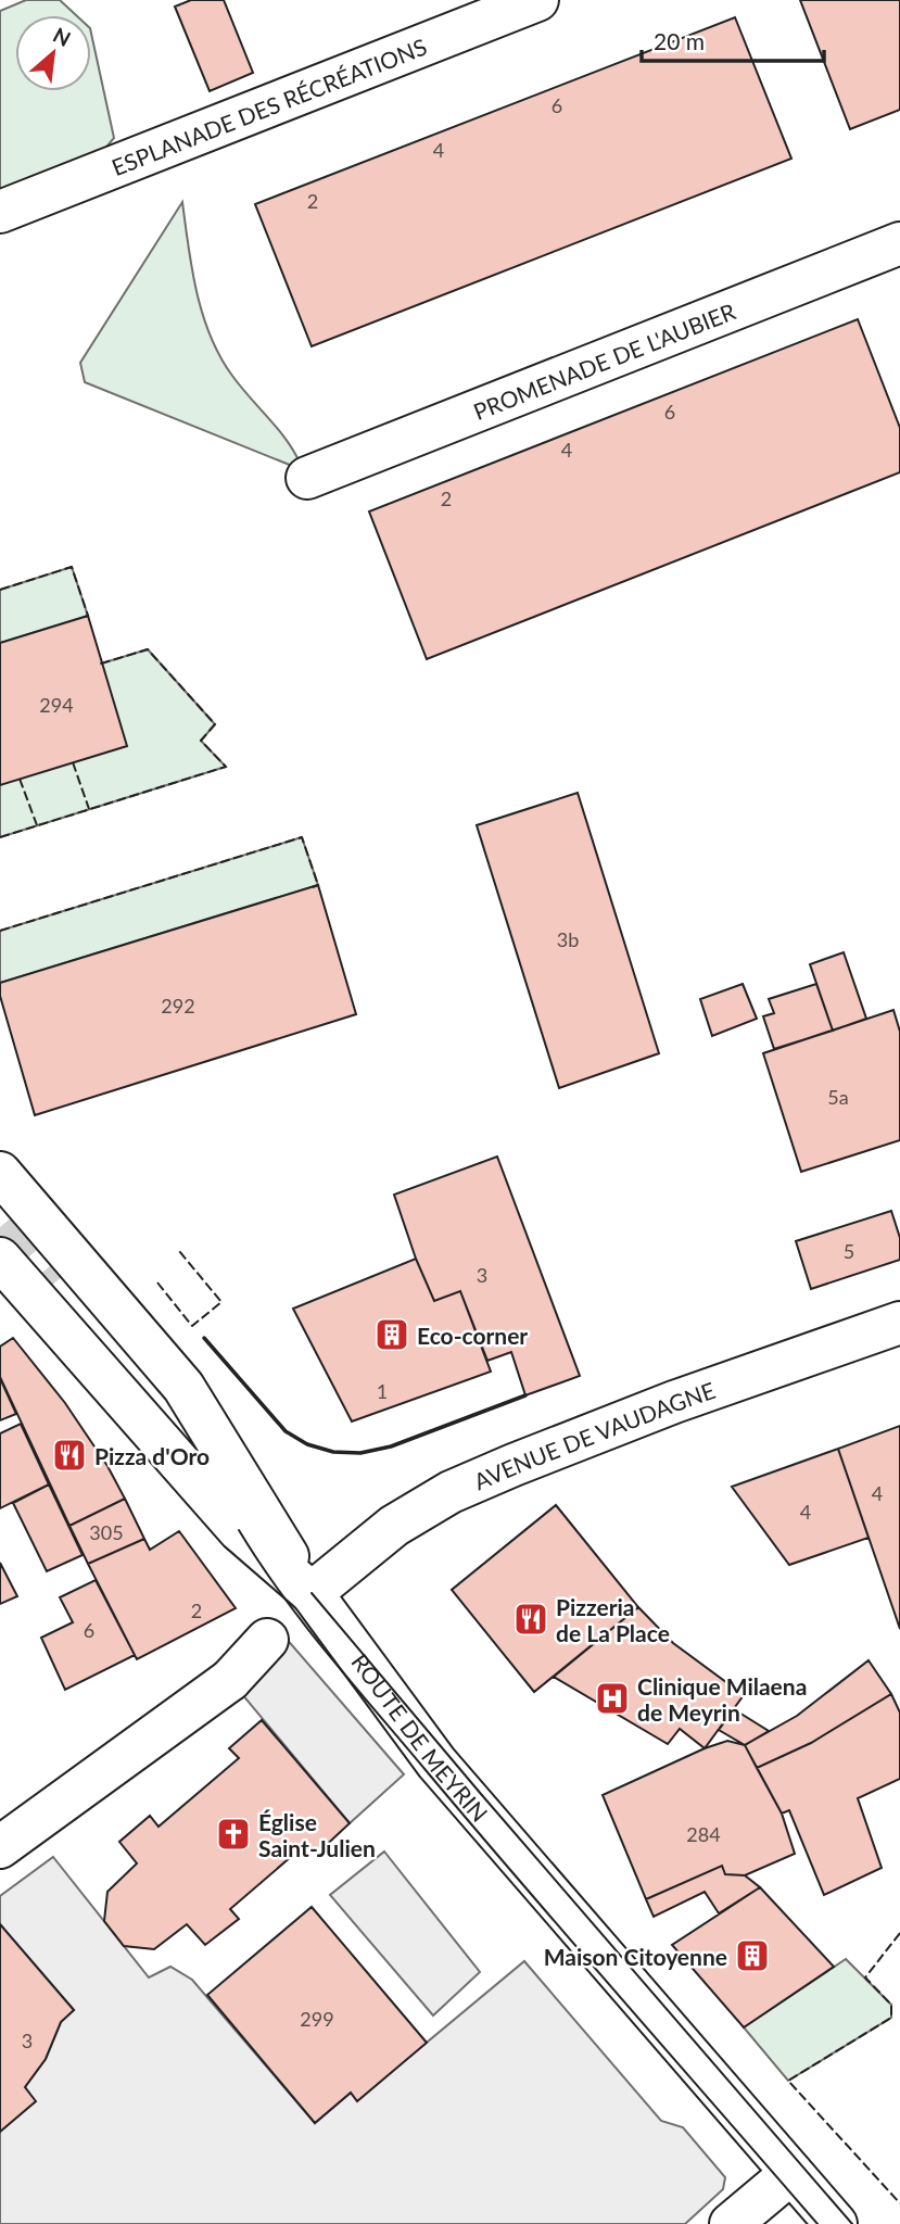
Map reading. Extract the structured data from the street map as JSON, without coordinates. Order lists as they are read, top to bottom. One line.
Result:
{"streets":{"street":["ESPLANADE DES RÉCRÉATIONS","PROMENADE DE L'AUBIER","AVENUE DE VAUDAGNE","ROUTE DE MEYRIN"]},"crossings":[["AVENUE DE VAUDAGNE","ROUTE DE MEYRIN"]],"places":{"building":["Eco-corner","Maison Citoyenne"],"restaurant":["Pizza d'Oro","Pizzeria de La Place"],"hospital":["Clinique Milaena de Meyrin"],"church":["Église Saint-Julien"]},"house_numbers":["6","4","2","6","4","2","294","3b","292","5a","5","3","1","4","4","305","2","6","284","299","3"],"scale_bar":"20 m","north":"top right"}
